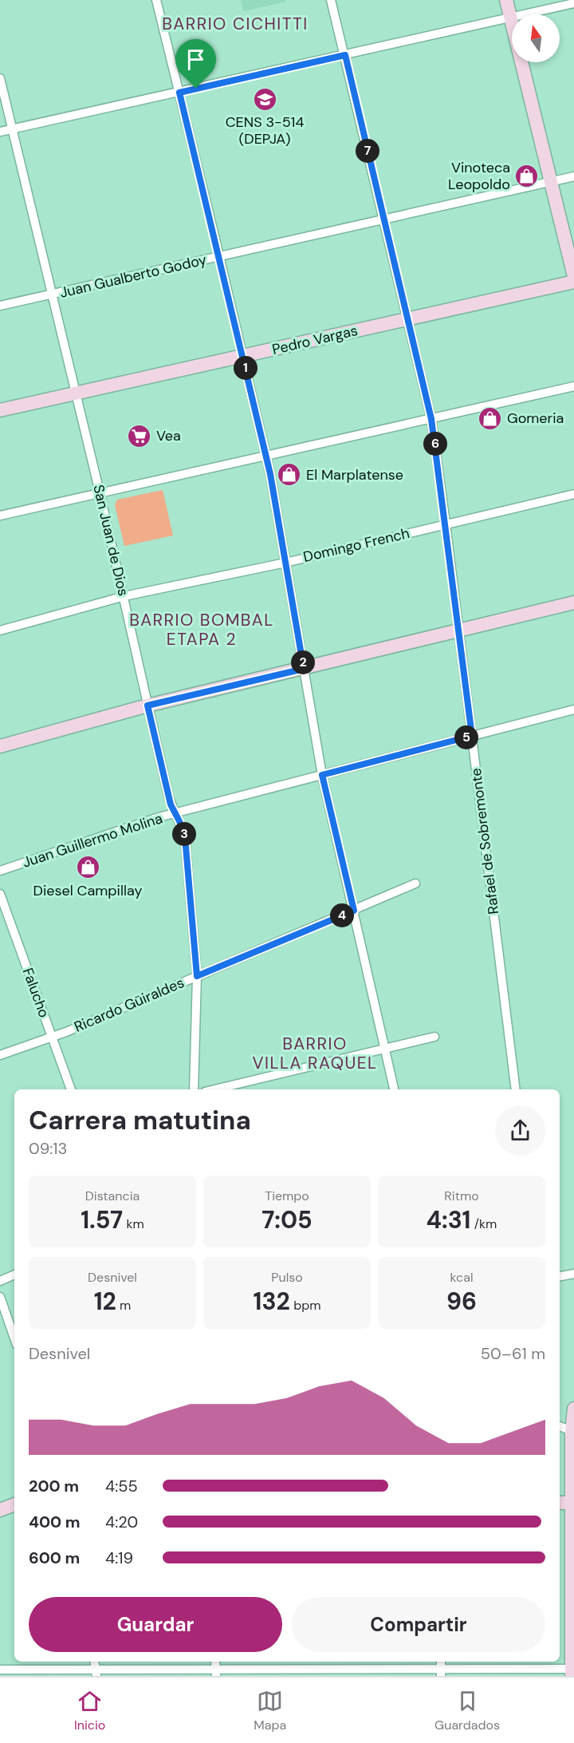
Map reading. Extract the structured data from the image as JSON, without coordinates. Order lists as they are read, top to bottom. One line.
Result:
{"streets":{"street":["Juan Gualberto Godoy","Pedro Vargas","San Juan de Dios","Domingo French","Juan Guillermo Molina","Rafael de Sobremonte","Falucho","Ricardo Güiraldes"]},"crossings":[["Juan Gualberto Godoy","San Juan de Dios"],["Juan Gualberto Godoy","Rafael de Sobremonte"],["Pedro Vargas","San Juan de Dios"],["Pedro Vargas","Rafael de Sobremonte"],["San Juan de Dios","Domingo French"],["San Juan de Dios","Juan Guillermo Molina"],["San Juan de Dios","Ricardo Güiraldes"],["Domingo French","Rafael de Sobremonte"],["Juan Guillermo Molina","Rafael de Sobremonte"],["Falucho","Ricardo Güiraldes"]],"districts":["BARRIO CICHITTI","BARRIO BOMBAL ETAPA 2","BARRIO VILLA RAQUEL"],"places":{"school or university":["CENS 3-514 (DEPJA)"],"shop":["Vinoteca Leopoldo","Gomeria","El Marplatense","Diesel Campillay"],"supermarket":["Vea"]},"north":"top","page":{"pins":["7","1","6","2","5","3","4"],"heading":["Carrera matutina","09:13"],"stats":[["Distancia","1.57 km"],["Tiempo","7:05"],["Ritmo","4:31 /km"],["Desnivel","12 m"],["Pulso","132 bpm"],["kcal","96"]],"chart":["Desnivel","50–61 m"],"list":[{"name":"200 m","note":"4:55"},{"name":"400 m","note":"4:20"},{"name":"600 m","note":"4:19"}],"buttons":["Guardar","Compartir"],"tabs":["Inicio","Mapa","Guardados"]}}
